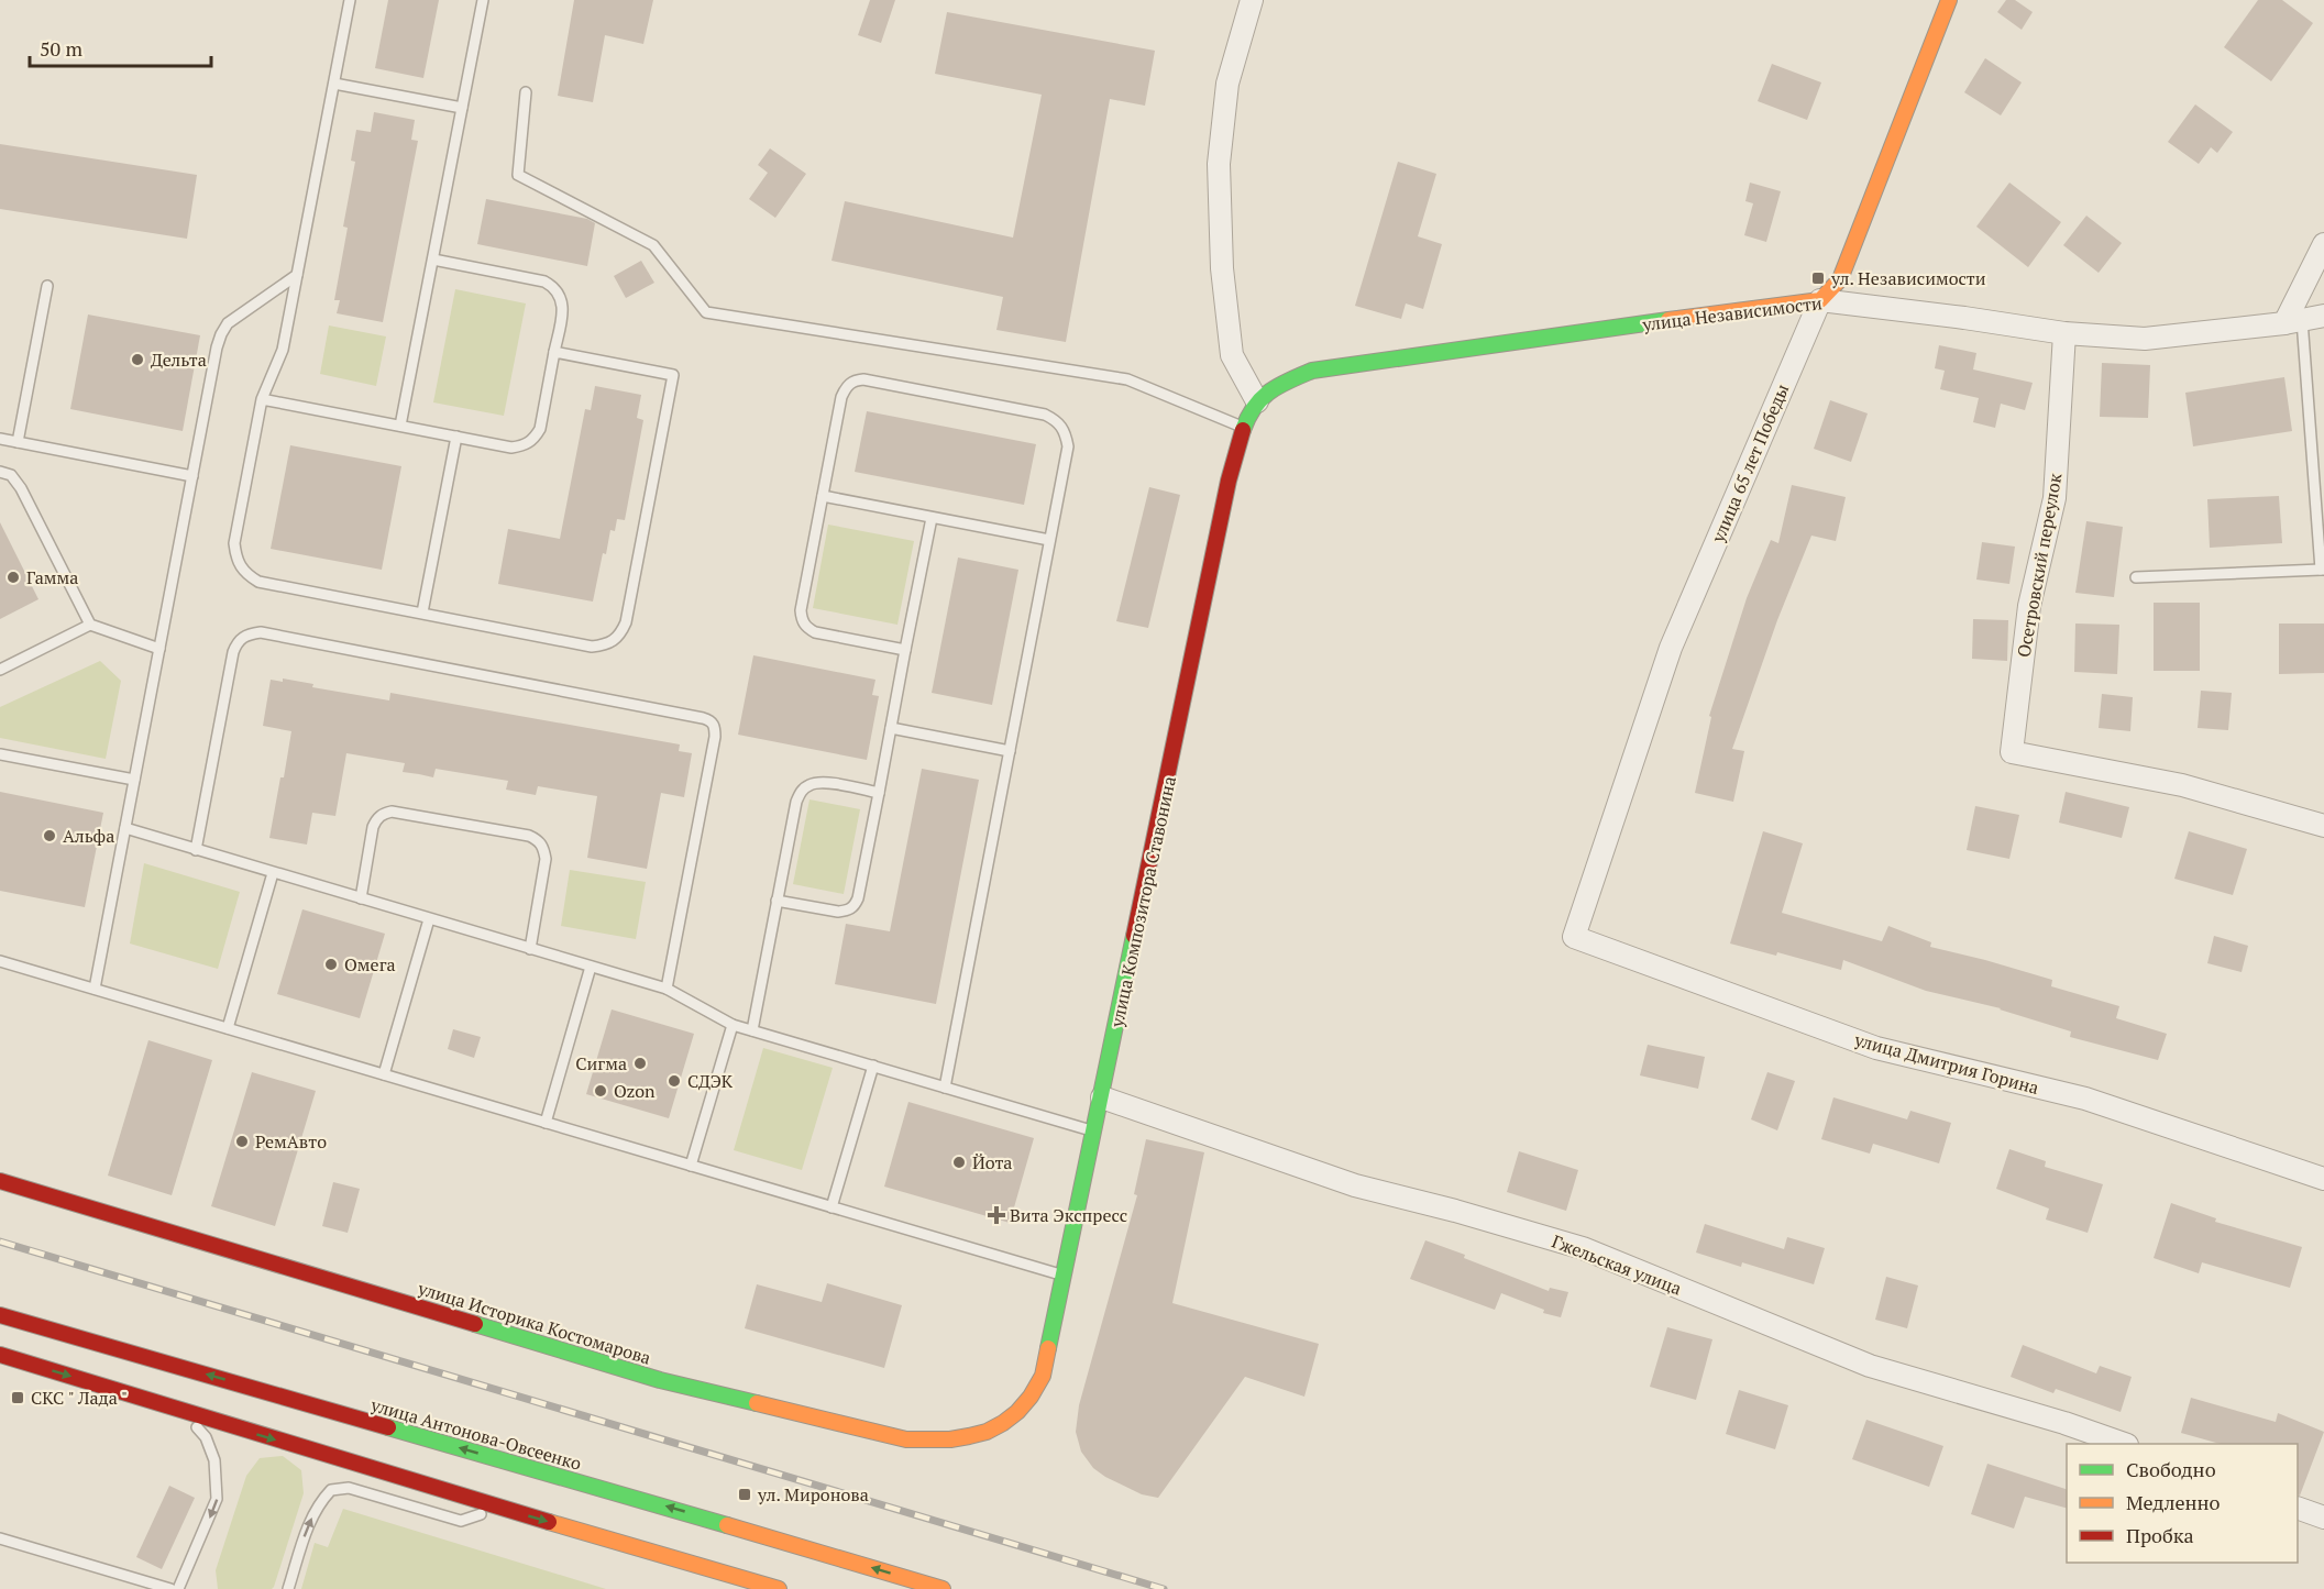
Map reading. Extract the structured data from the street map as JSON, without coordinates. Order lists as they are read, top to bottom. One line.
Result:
{"streets":{"main road":["улица Независимости","улица 65 лет Победы","улица Композитора Ставонина","улица Историка Костомарова","улица Антонова-Овсеенко"],"street":["Осетровский переулок","улица Дмитрия Горина","Гжельская улица"]},"crossings":[["улица Независимости","улица 65 лет Победы"],["улица Независимости","Осетровский переулок"],["улица 65 лет Победы","улица Дмитрия Горина"],["улица Композитора Ставонина","Гжельская улица"],["улица Композитора Ставонина","улица Историка Костомарова"]],"places":{"transit":["ул. Независимости","СКС \" Лада \"","ул. Миронова"],"other":["Дельта","Гамма","Альфа","Омега","Сигма","СДЭК","Ozon","РемАвто","Йота"],"health":["Вита Экспресс"]},"legend":["Свободно","Медленно","Пробка"],"scale_bar":"50 m"}
